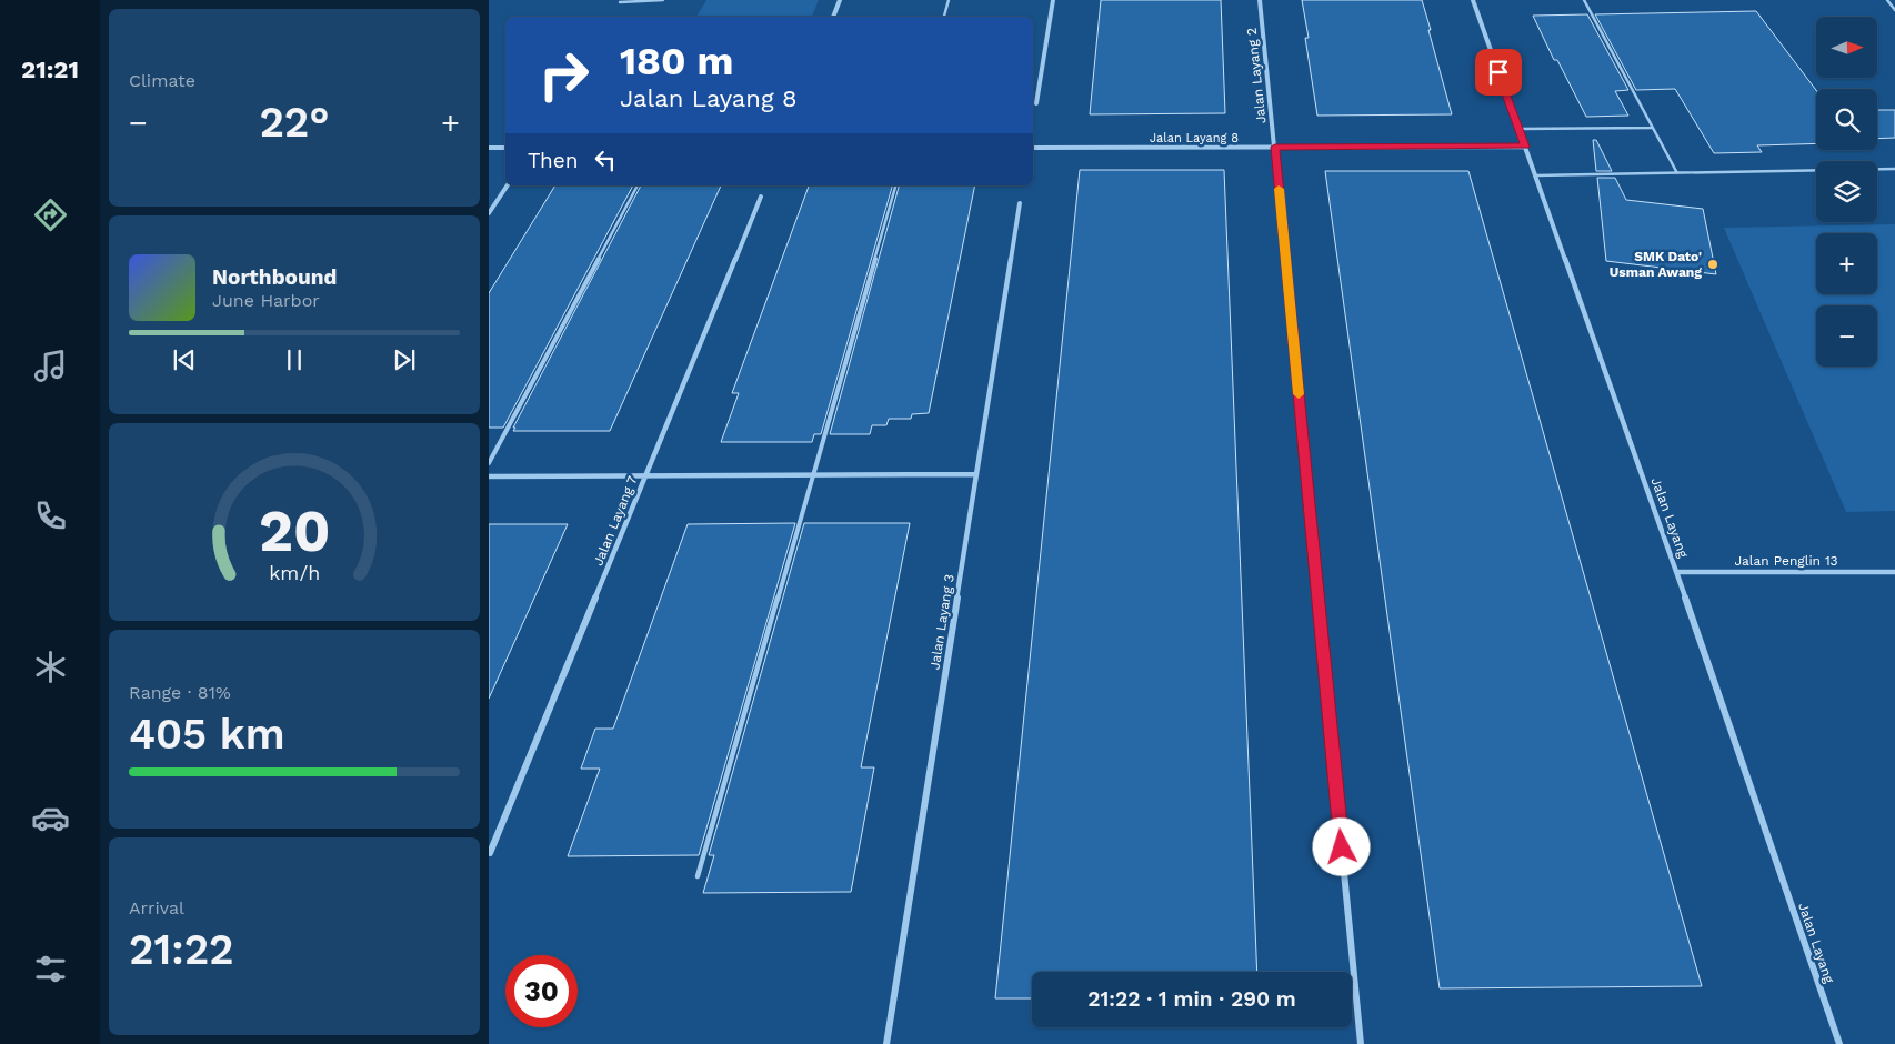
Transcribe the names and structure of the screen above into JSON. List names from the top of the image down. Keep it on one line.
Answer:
{"streets":{"street":["Jalan Layang 2","Jalan Layang 8","Jalan Layang","Jalan Layang 7","Jalan Penglin 13","Jalan Layang 3"]},"crossings":[["Jalan Layang 2","Jalan Layang 8"],["Jalan Layang 8","Jalan Layang"],["Jalan Layang","Jalan Penglin 13"]],"places":["SMK Dato' Usman Awang"],"north":"right","page":{"tabs":"21:21","tile":["Climate",["Range · 81%","405 km"],["Arrival","21:22"]],"map_buttons":["+","−"],"turn":["180 m","Jalan Layang 8"],"heat":["−","22°","+"],"then":"Then","song":["Northbound","June Harbor"],"limit":"30","trip":"21:22 · 1 min · 290 m","gauge":["20","km/h"]}}
